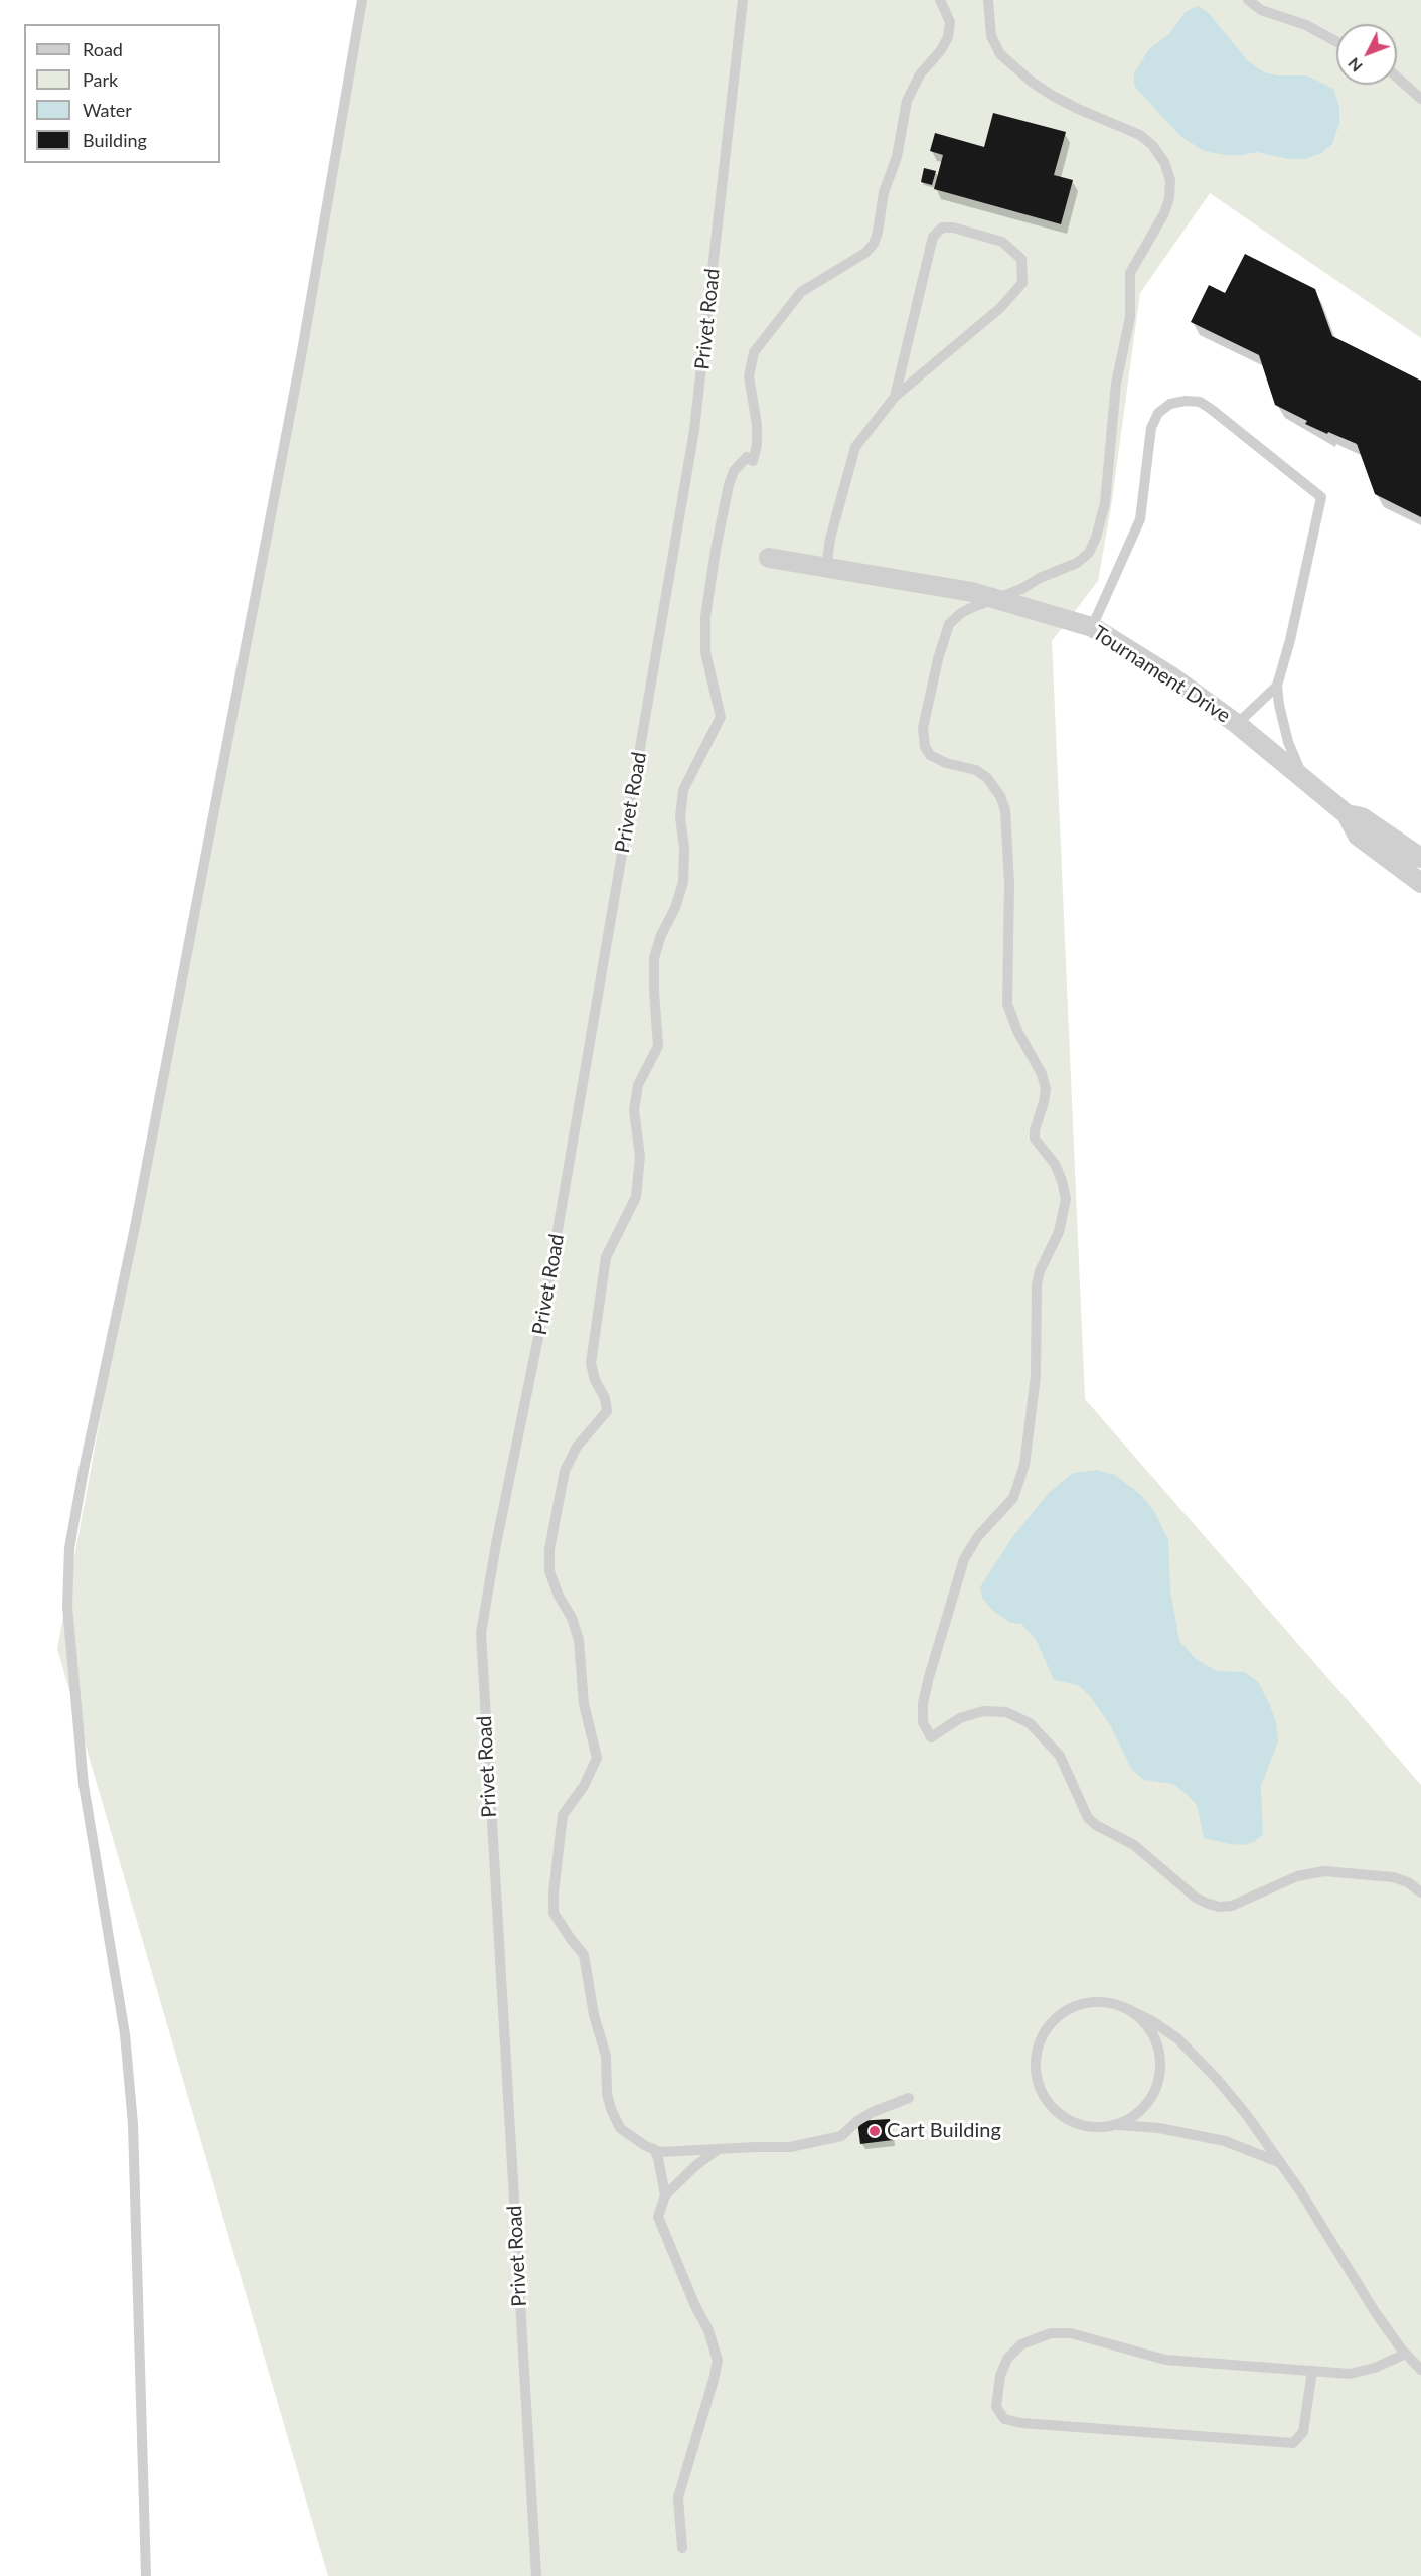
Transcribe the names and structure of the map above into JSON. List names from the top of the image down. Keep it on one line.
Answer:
{"streets":{"street":["Tournament Drive"],"lane":["Privet Road"]},"places":["Cart Building"],"legend":["Road","Park","Water","Building"],"north":"bottom left"}
